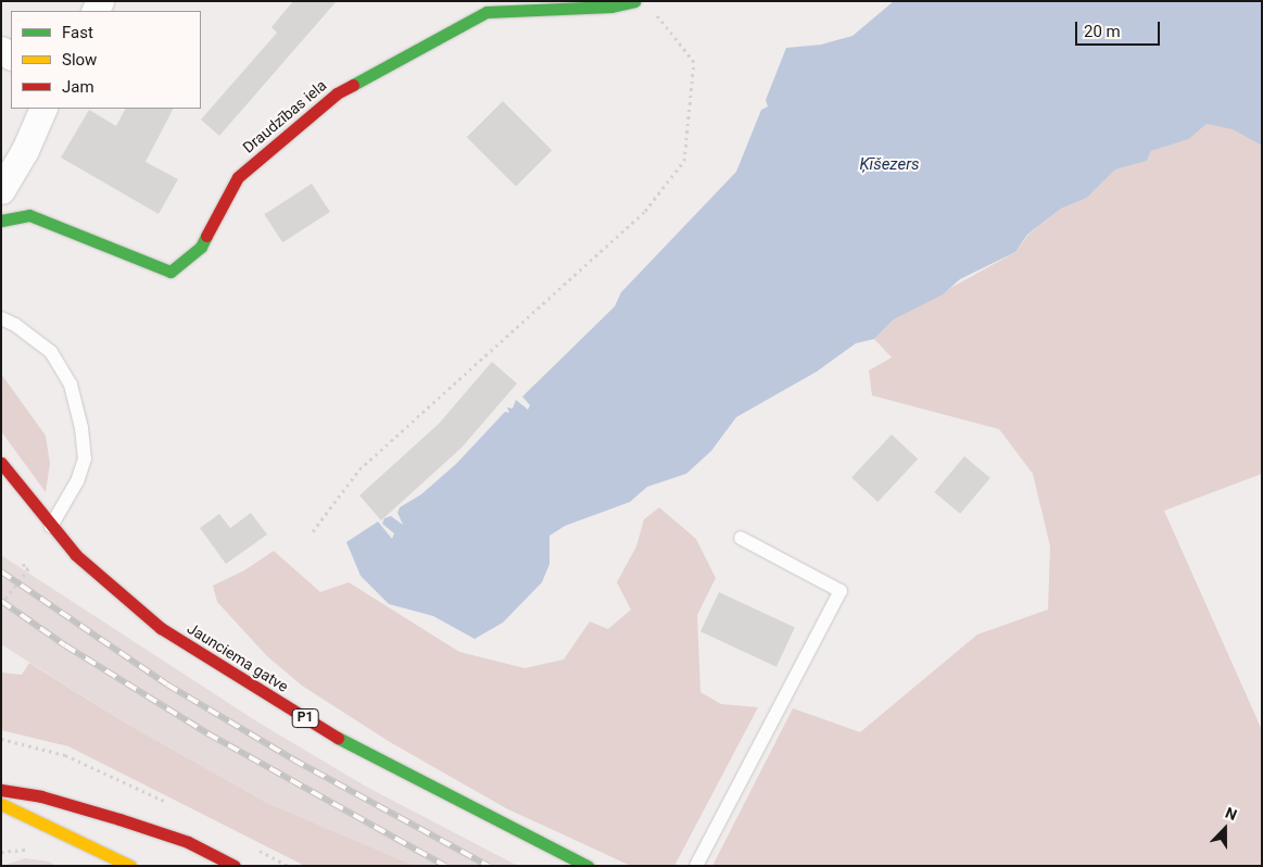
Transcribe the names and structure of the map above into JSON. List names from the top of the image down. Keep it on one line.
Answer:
{"streets":{"main road":["Draudzības iela","Jaunciema gatve","P1"]},"water":["Ķīšezers"],"legend":["Fast","Slow","Jam"],"scale_bar":"20 m","north":"top"}
